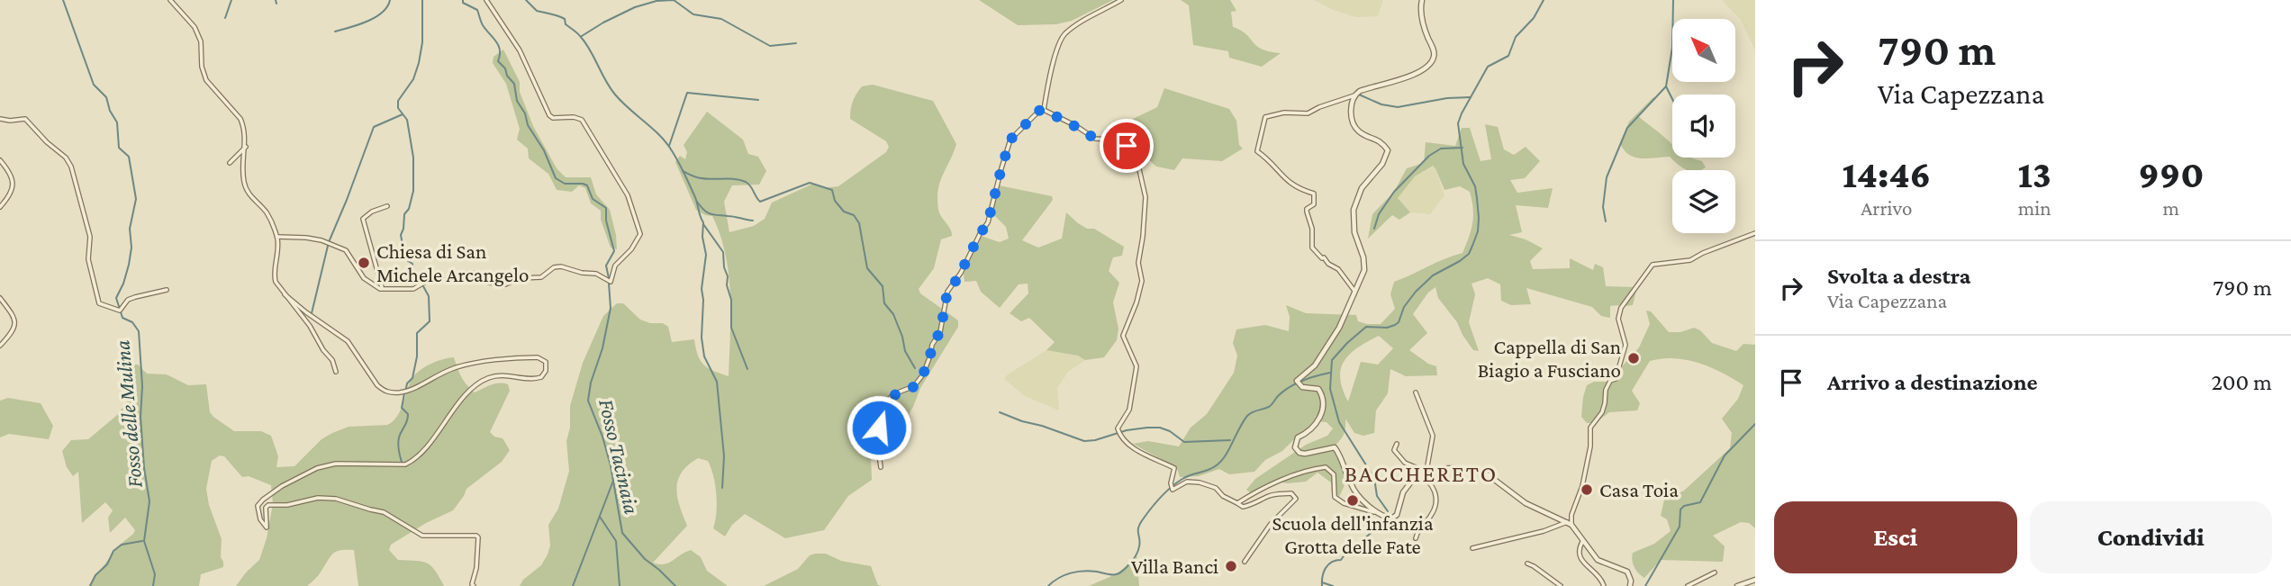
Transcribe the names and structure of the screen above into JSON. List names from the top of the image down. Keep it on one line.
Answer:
{"districts":["BACCHERETO"],"water":["Fosso delle Mulina","Fosso Tacinaia"],"places":["Chiesa di San Michele Arcangelo","Cappella di San Biagio a Fusciano","Casa Toia","Scuola dell'infanzia Grotta delle Fate","Villa Banci"],"north":"top left","page":{"turn":["790 m","Via Capezzana"],"eta":["14:46","Arrivo","13","min","990","m"],"list":[{"name":"Svolta a destra","note":"Via Capezzana","value":"790 m"},{"name":"Arrivo a destinazione","value":"200 m"}],"buttons":["Esci","Condividi"]}}
